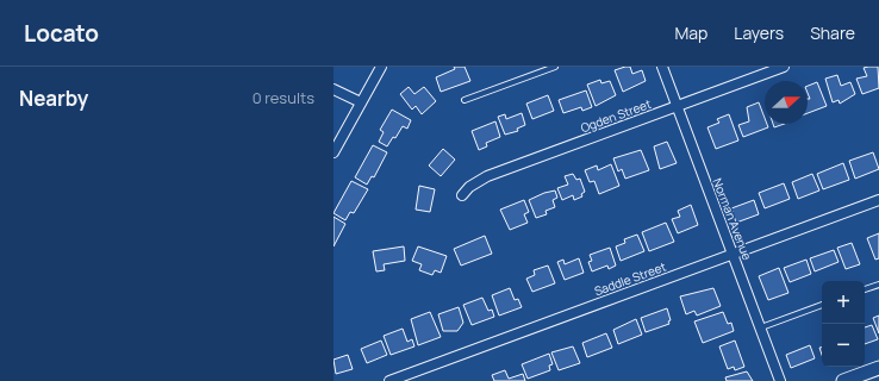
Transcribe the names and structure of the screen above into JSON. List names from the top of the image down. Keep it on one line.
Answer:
{"streets":{"street":["Ogden Street","Norman Avenue","Saddle Street"]},"crossings":[["Ogden Street","Norman Avenue"],["Norman Avenue","Saddle Street"]],"north":"right","page":{"header":"Locato","nav":["Map","Layers","Share"],"heading":["Nearby","0 results"],"map_buttons":["+","−"]}}
